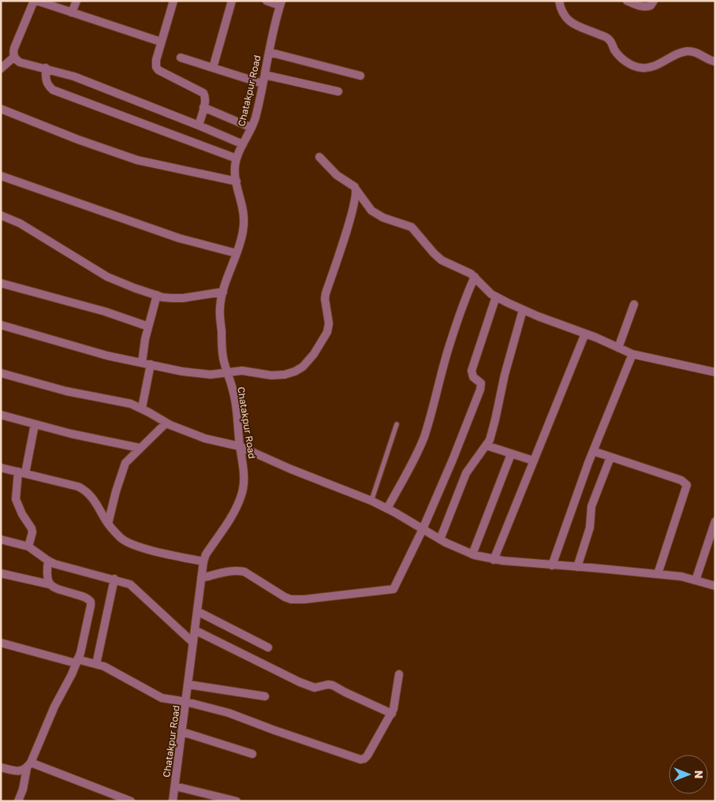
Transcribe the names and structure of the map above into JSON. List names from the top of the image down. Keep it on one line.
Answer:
{"streets":{"street":["Chatakpur Road"]},"north":"right"}
